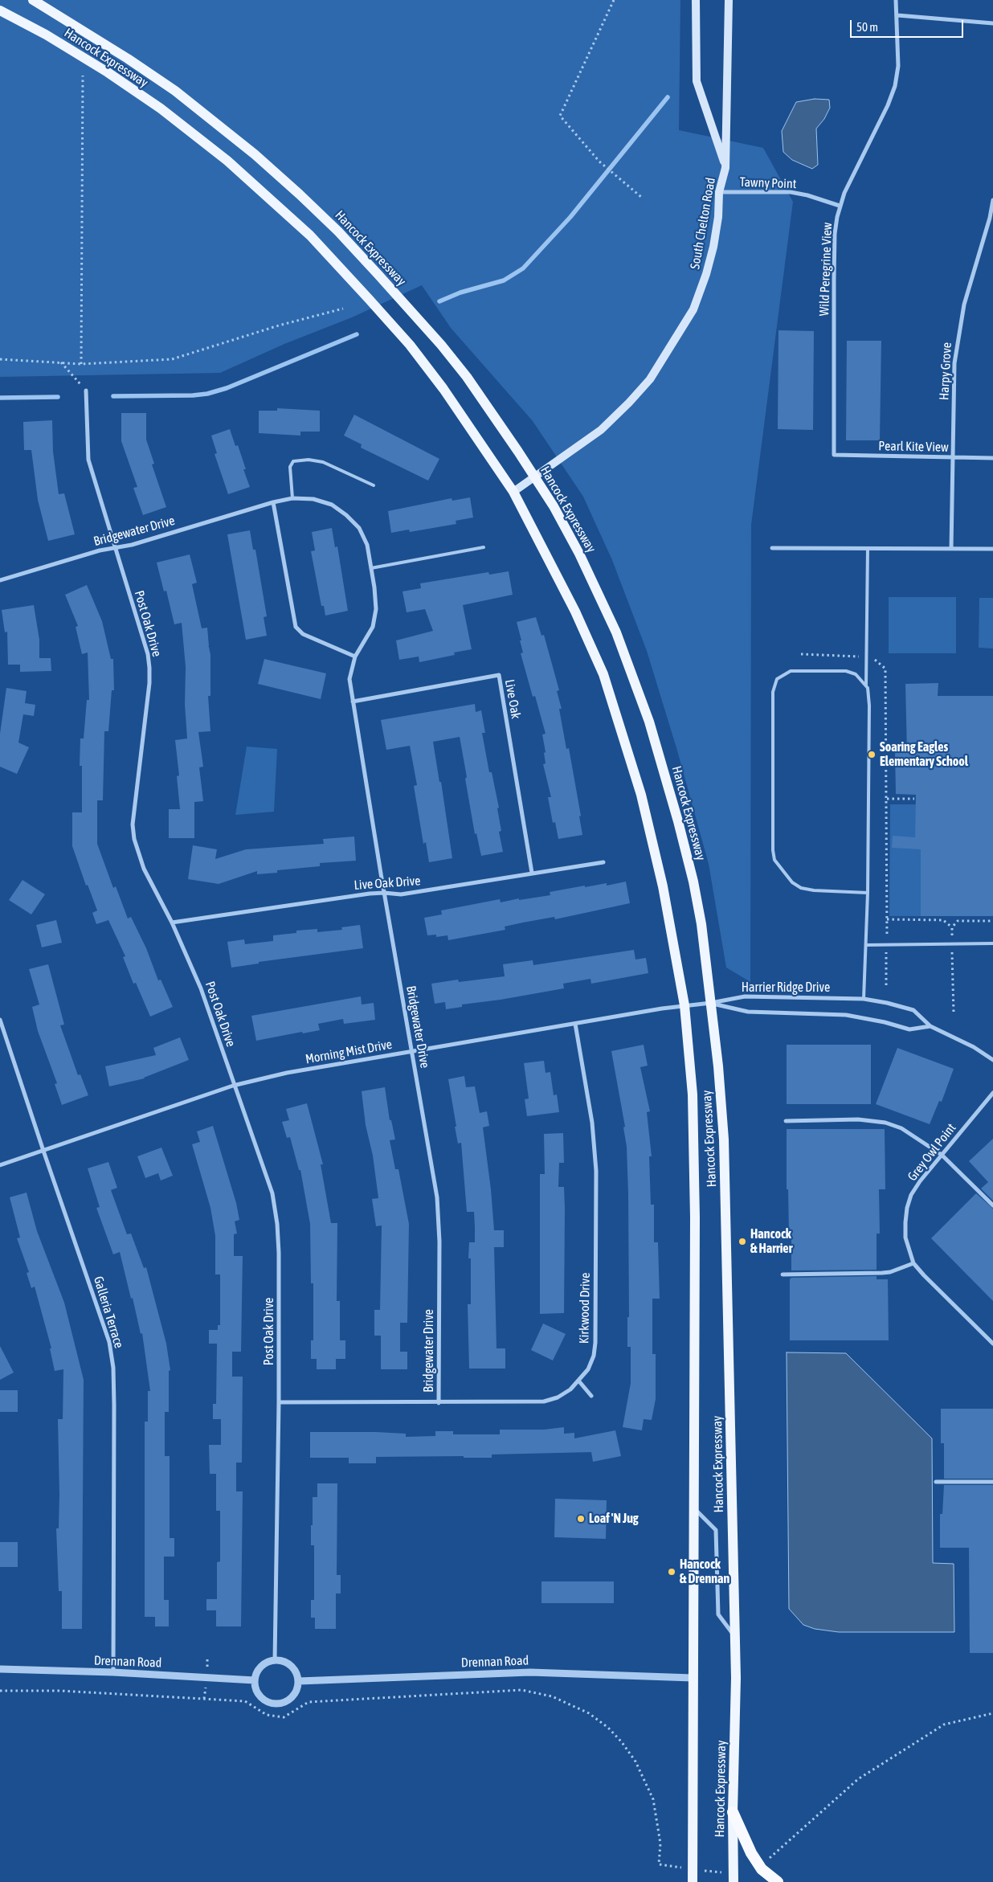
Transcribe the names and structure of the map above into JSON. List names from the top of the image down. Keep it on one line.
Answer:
{"streets":{"main road":["Hancock Expressway","South Chelton Road"],"street":["Tawny Point","Wild Peregrine View","Harpy Grove","Pearl Kite View","Bridgewater Drive","Post Oak Drive","Live Oak","Live Oak Drive","Harrier Ridge Drive","Morning Mist Drive","Grey Owl Point","Kirkwood Drive","Galleria Terrace","Drennan Road"]},"crossings":[["Hancock Expressway","South Chelton Road"],["Hancock Expressway","Harrier Ridge Drive"],["Hancock Expressway","Morning Mist Drive"],["Hancock Expressway","Drennan Road"],["Tawny Point","South Chelton Road"],["Tawny Point","Wild Peregrine View"],["Wild Peregrine View","Pearl Kite View"],["Harpy Grove","Pearl Kite View"],["Bridgewater Drive","Post Oak Drive"],["Bridgewater Drive","Live Oak"],["Bridgewater Drive","Live Oak Drive"],["Bridgewater Drive","Morning Mist Drive"],["Bridgewater Drive","Kirkwood Drive"],["Post Oak Drive","Live Oak Drive"],["Post Oak Drive","Morning Mist Drive"],["Post Oak Drive","Kirkwood Drive"],["Post Oak Drive","Drennan Road"],["Live Oak","Live Oak Drive"],["Harrier Ridge Drive","Morning Mist Drive"],["Morning Mist Drive","Kirkwood Drive"],["Morning Mist Drive","Galleria Terrace"],["Galleria Terrace","Drennan Road"]],"places":["Soaring Eagles Elementary School","Hancock & Harrier","Loaf 'N Jug","Hancock & Drennan"],"scale_bar":"50 m"}
